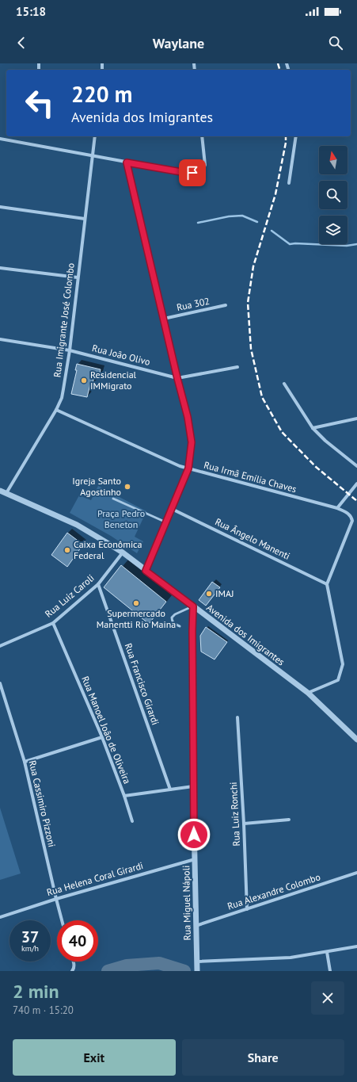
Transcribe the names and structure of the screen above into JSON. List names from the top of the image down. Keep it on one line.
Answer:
{"streets":{"street":["Rua 302","Rua Imigrante José Colombo","Rua João Olivo","Rua Irmã Emília Chaves","Rua Ângelo Manenti","Rua Luiz Caroli","Avenida dos Imigrantes","Rua Francisco Girardi","Rua Manoel João de Oliveira","Rua Cassimiro Pizzoni","Rua Luiz Ronchi","Rua Helena Coral Girardi","Rua Alexandre Colombo","Rua Miguel Nápoli"]},"crossings":[["Rua Imigrante José Colombo","Rua João Olivo"],["Rua Imigrante José Colombo","Rua Irmã Emília Chaves"],["Rua Imigrante José Colombo","Avenida dos Imigrantes"],["Rua Irmã Emília Chaves","Rua Ângelo Manenti"],["Rua Luiz Caroli","Avenida dos Imigrantes"],["Rua Luiz Caroli","Rua Francisco Girardi"],["Rua Luiz Caroli","Rua Manoel João de Oliveira"],["Avenida dos Imigrantes","Rua Miguel Nápoli"],["Rua Francisco Girardi","Rua Manoel João de Oliveira"],["Rua Manoel João de Oliveira","Rua Miguel Nápoli"],["Rua Cassimiro Pizzoni","Rua Helena Coral Girardi"],["Rua Luiz Ronchi","Rua Alexandre Colombo"],["Rua Helena Coral Girardi","Rua Miguel Nápoli"],["Rua Alexandre Colombo","Rua Miguel Nápoli"]],"parks":["Praça Pedro Beneton"],"places":["Residencial IMMigrato","Igreja Santo Agostinho","Caixa Econômica Federal","IMAJ","Supermercado Manentti Rio Maina"],"north":"top","page":{"status":"15:18","header":"Waylane","turn":["220 m","Avenida dos Imigrantes"],"speed":"37 km/h","limit":"40","heading":["2 min","740 m · 15:20"],"buttons":["Exit","Share"]}}
